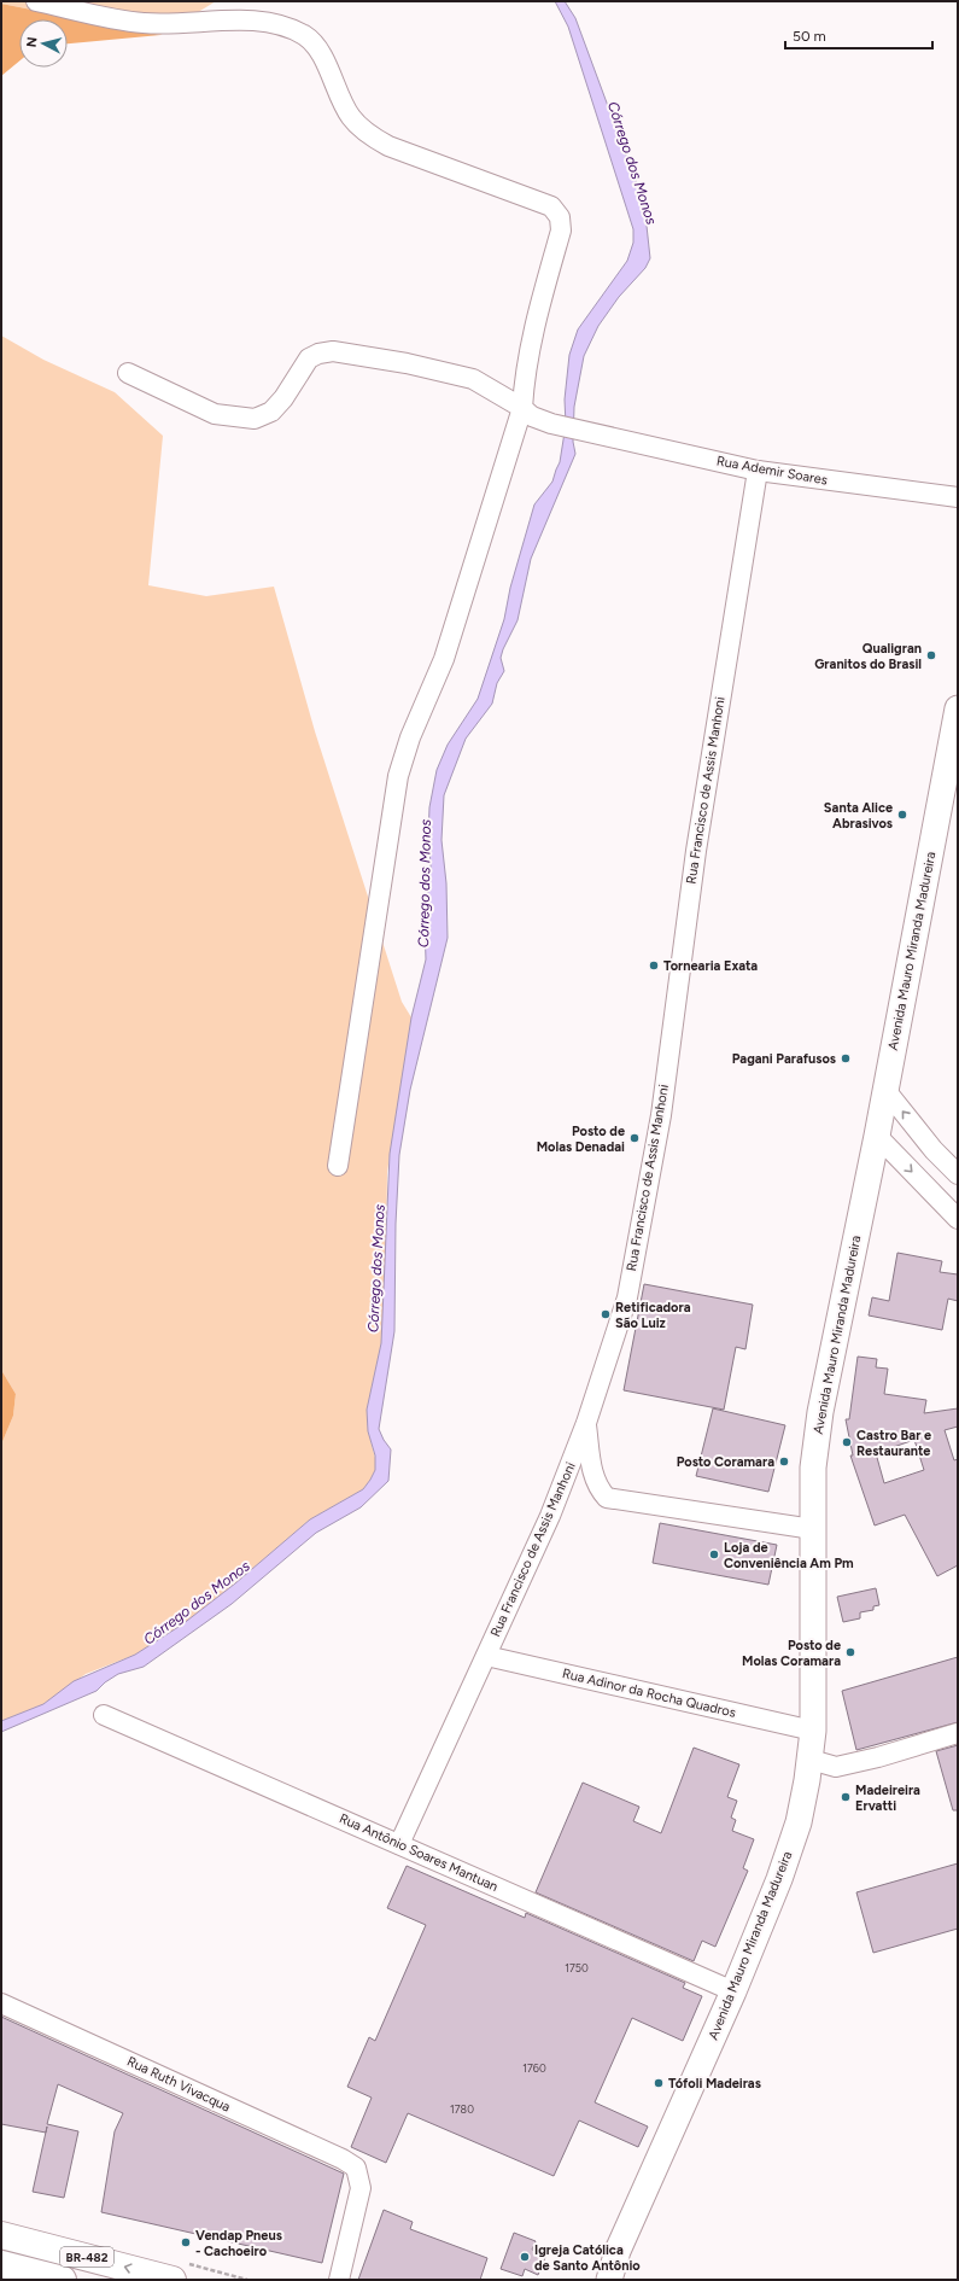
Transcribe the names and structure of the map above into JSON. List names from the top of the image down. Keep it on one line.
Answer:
{"streets":{"highway":["BR-482"],"main road":["Avenida Mauro Miranda Madureira"],"street":["Rua Ademir Soares","Rua Francisco de Assis Manhoni","Rua Adinor da Rocha Quadros","Rua Antônio Soares Mantuan","Rua Ruth Vivacqua"]},"crossings":[["Rua Ademir Soares","Rua Francisco de Assis Manhoni"],["Rua Francisco de Assis Manhoni","Rua Adinor da Rocha Quadros"],["Rua Francisco de Assis Manhoni","Rua Antônio Soares Mantuan"],["Avenida Mauro Miranda Madureira","Rua Adinor da Rocha Quadros"],["Avenida Mauro Miranda Madureira","Rua Antônio Soares Mantuan"]],"water":["Córrego dos Monos"],"places":["Qualigran Granitos do Brasil","Santa Alice Abrasivos","Tornearia Exata","Pagani Parafusos","Posto de Molas Denadai","Retificadora São Luiz","Castro Bar e Restaurante","Posto Coramara","Loja de Conveniência Am Pm","Posto de Molas Coramara","Madeireira Ervatti","Tófoli Madeiras","Vendap Pneus - Cachoeiro","Igreja Católica de Santo Antônio"],"house_numbers":["1750","1760","1780"],"scale_bar":"50 m","north":"left"}
